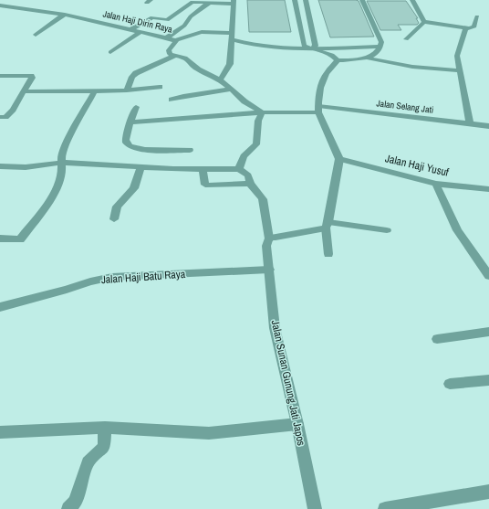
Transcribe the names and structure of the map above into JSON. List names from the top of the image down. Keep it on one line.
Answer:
{"streets":{"street":["Jalan Haji Dirin Raya","Jalan Selang Jati","Jalan Haji Yusuf","Jalan Haji Batu Raya","Jalan Sunan Gunung Jati Japos"]},"crossings":[["Jalan Haji Batu Raya","Jalan Sunan Gunung Jati Japos"]]}
